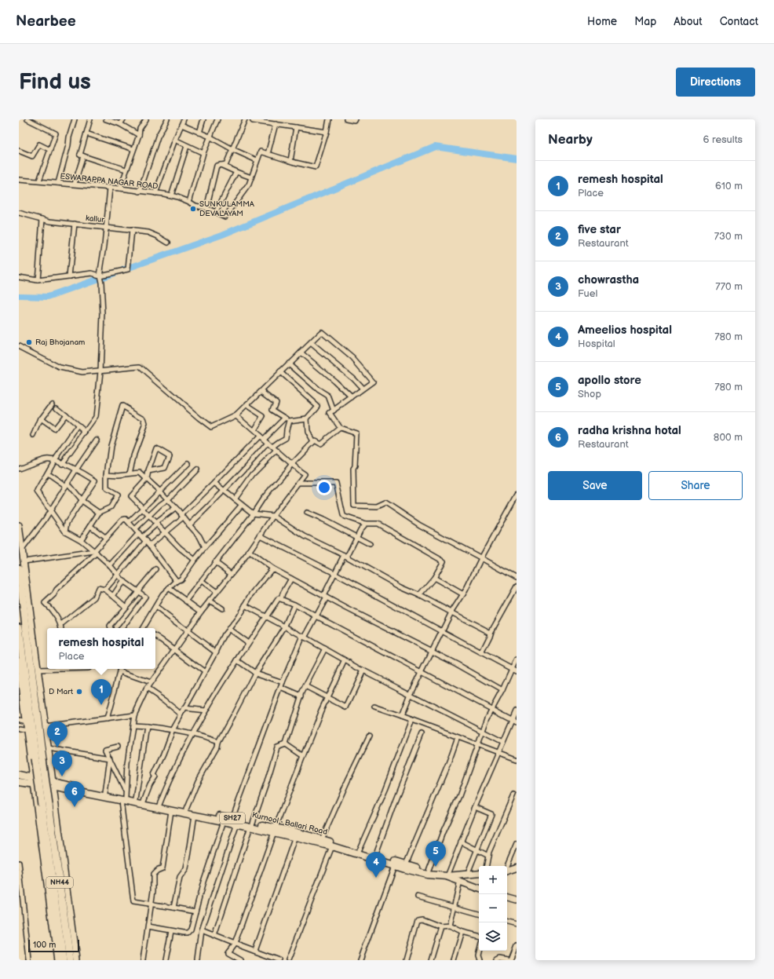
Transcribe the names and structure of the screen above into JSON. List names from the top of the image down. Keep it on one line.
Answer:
{"streets":{"highway":["NH44"],"main road":["SH27","Kurnool - Ballari Road"],"street":["ESWARAPPA NAGAR ROAD","kallur"]},"crossings":[["SH27","Kurnool - Ballari Road"]],"places":["SUNKULAMMA DEVALAYAM","Raj Bhojanam","D Mart"],"scale_bar":"100 m","page":{"header":"Nearbee","nav":["Home","Map","About","Contact"],"buttons":["Directions",["Save","Share"]],"title":"Find us","heading":["Nearby","6 results"],"list":[{"mark":"1","name":"remesh hospital","note":"Place","value":"610 m"},{"mark":"2","name":"five star","note":"Restaurant","value":"730 m"},{"mark":"3","name":"chowrastha","note":"Fuel","value":"770 m"},{"mark":"4","name":"Ameelios hospital","note":"Hospital","value":"780 m"},{"mark":"5","name":"apollo store","note":"Shop","value":"780 m"},{"mark":"6","name":"radha krishna hotal","note":"Restaurant","value":"800 m"}],"popup":["remesh hospital","Place"],"pins":["1","2","3","6","5","4"],"map_buttons":["+","−"],"scale":"100 m"}}
